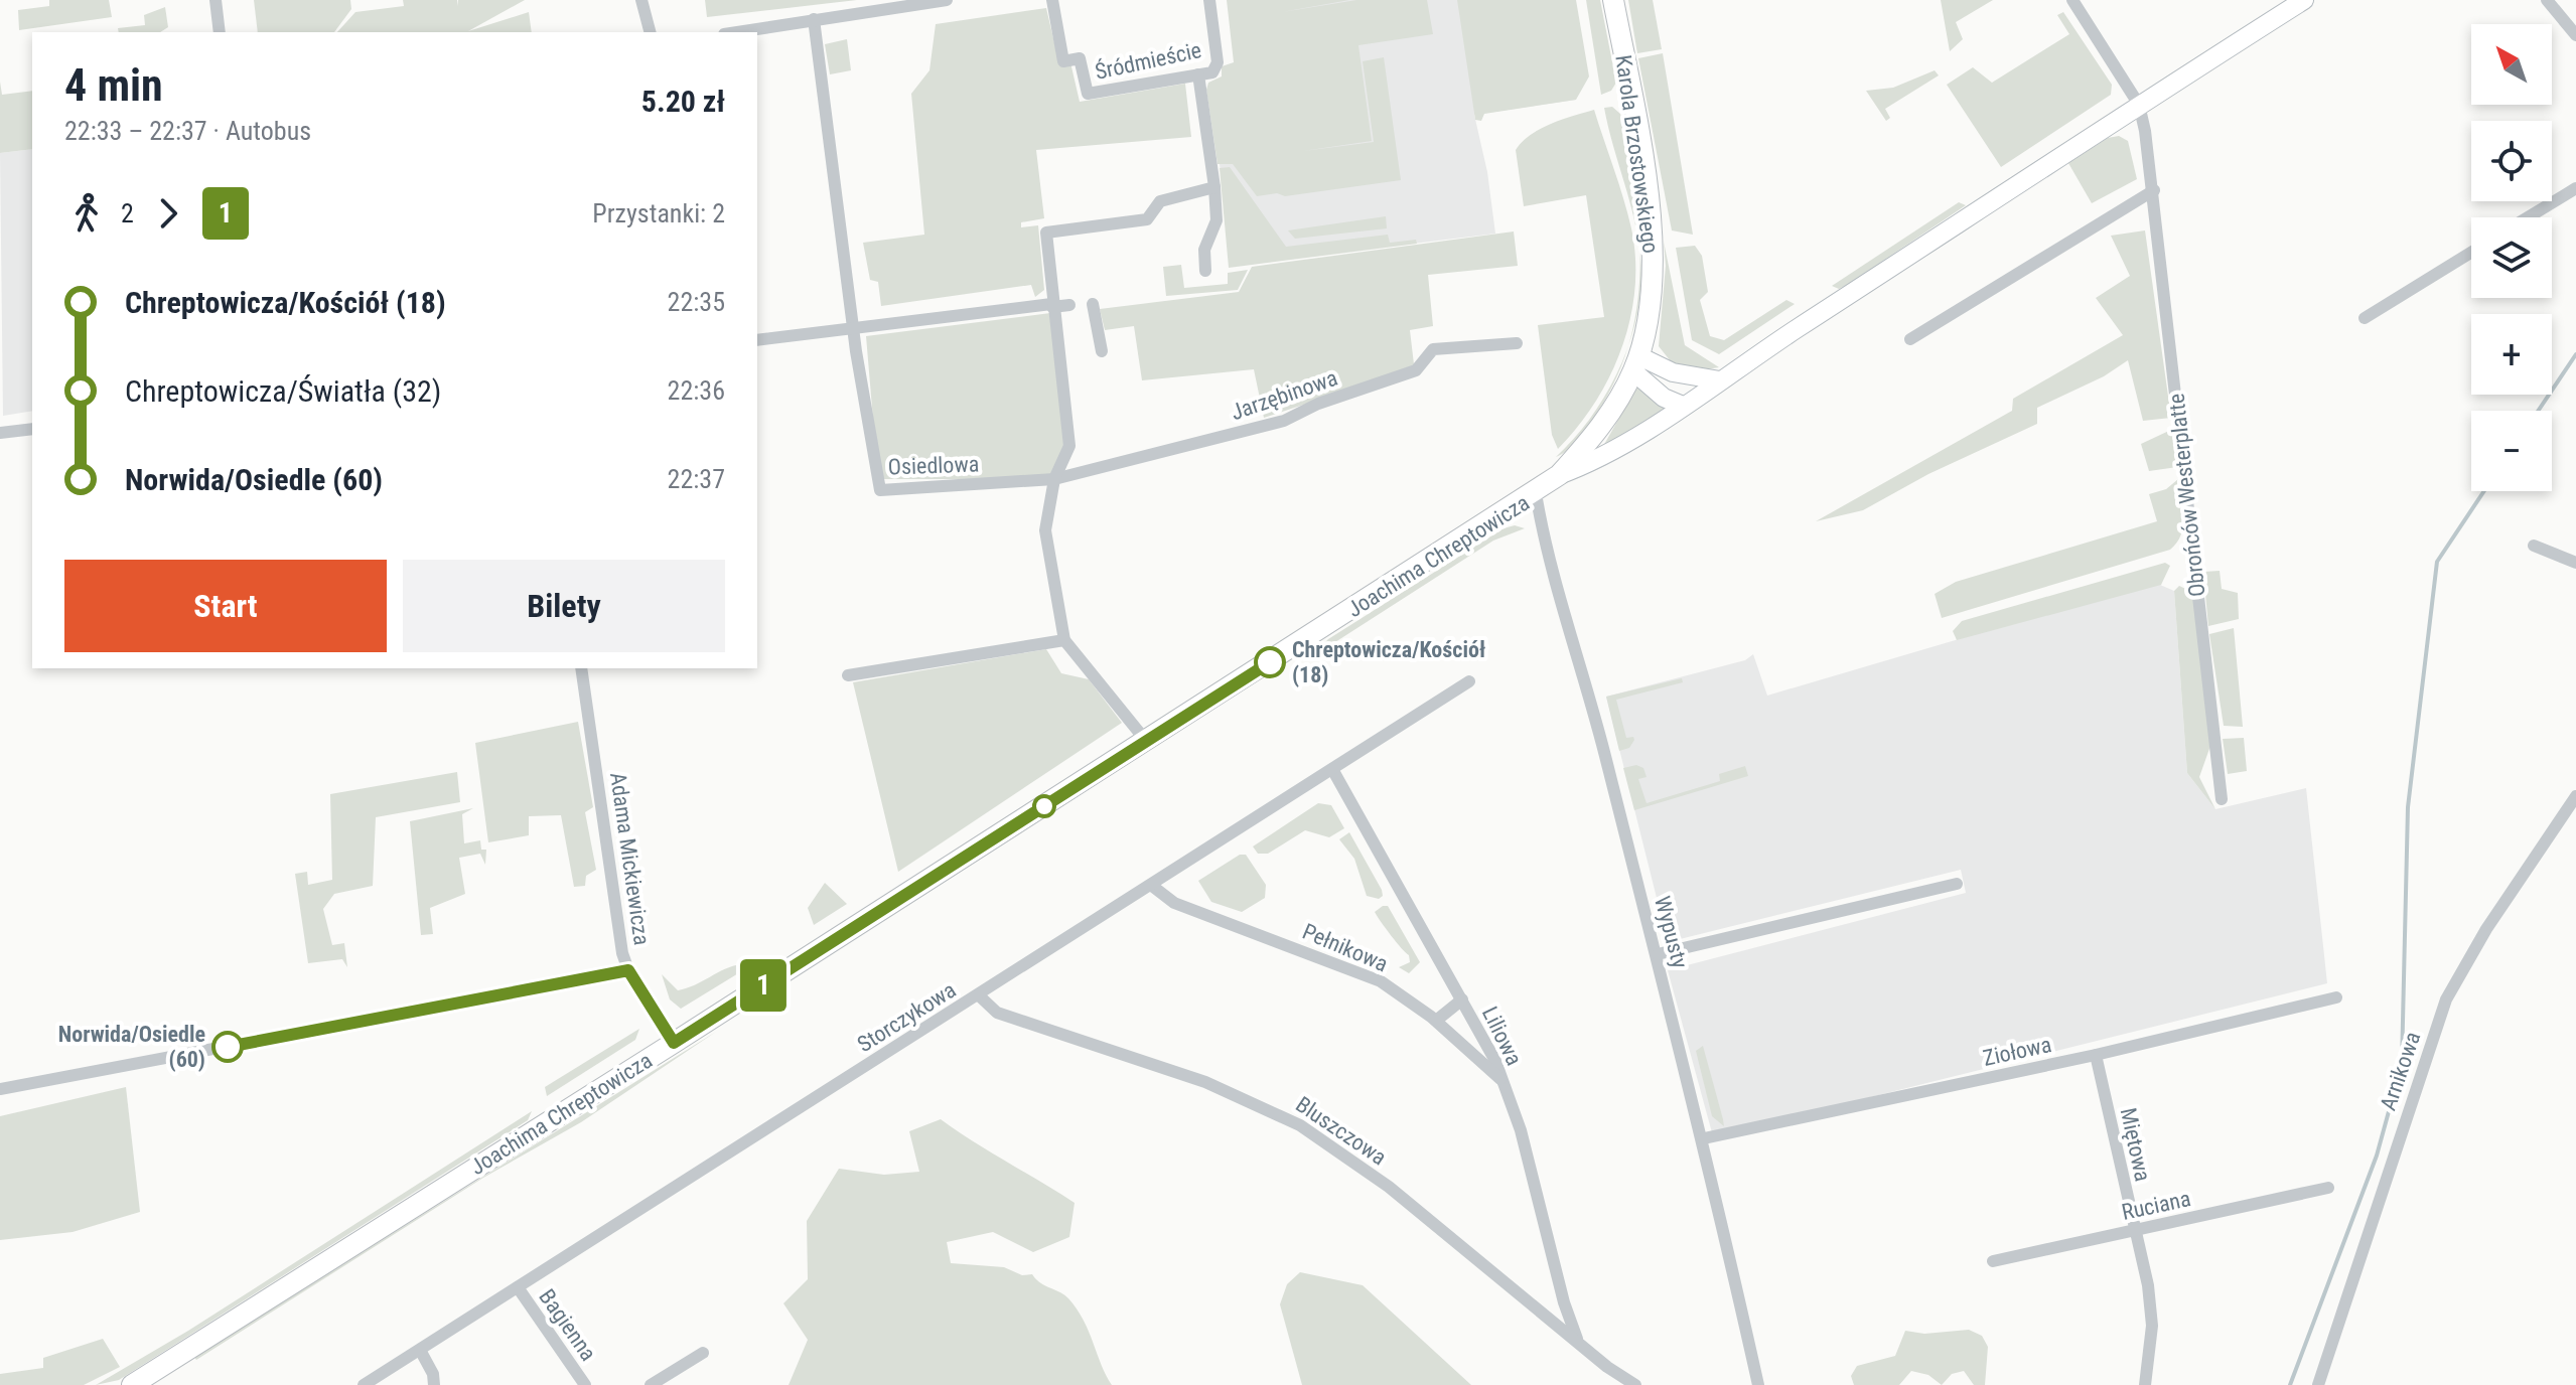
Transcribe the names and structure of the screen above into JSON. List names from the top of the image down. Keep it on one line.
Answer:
{"streets":{"main road":["Karola Brzostowskiego","Joachima Chreptowicza"],"street":["Śródmieście","Jarzębinowa","Osiedlowa","Obrońców Westerplatte","Adama Mickiewicza","Wypusty","Pełnikowa","Storczykowa","Liliowa","Ziołowa","Arnikowa","Bluszczowa","Miętowa","Ruciana","Bagienna"]},"crossings":[["Karola Brzostowskiego","Joachima Chreptowicza"],["Jarzębinowa","Osiedlowa"],["Joachima Chreptowicza","Adama Mickiewicza"],["Joachima Chreptowicza","Wypusty"],["Wypusty","Ziołowa"],["Pełnikowa","Storczykowa"],["Pełnikowa","Liliowa"],["Storczykowa","Liliowa"],["Storczykowa","Bluszczowa"],["Storczykowa","Bagienna"],["Liliowa","Bluszczowa"],["Ziołowa","Miętowa"],["Miętowa","Ruciana"]],"places":["Chreptowicza/Kościół (18)","Norwida/Osiedle (60)"],"lines":["bus line 1"],"north":"top left","page":{"on_map":"1","map_buttons":["+","−"],"heading":["4 min","22:33 – 22:37 · Autobus","5.20 zł"],"legs":["2","1","Przystanki: 2"],"list":[{"name":"Chreptowicza/Kościół (18)","value":"22:35"},{"name":"Chreptowicza/Światła (32)","value":"22:36"},{"name":"Norwida/Osiedle (60)","value":"22:37"}],"buttons":["Start","Bilety"]}}
